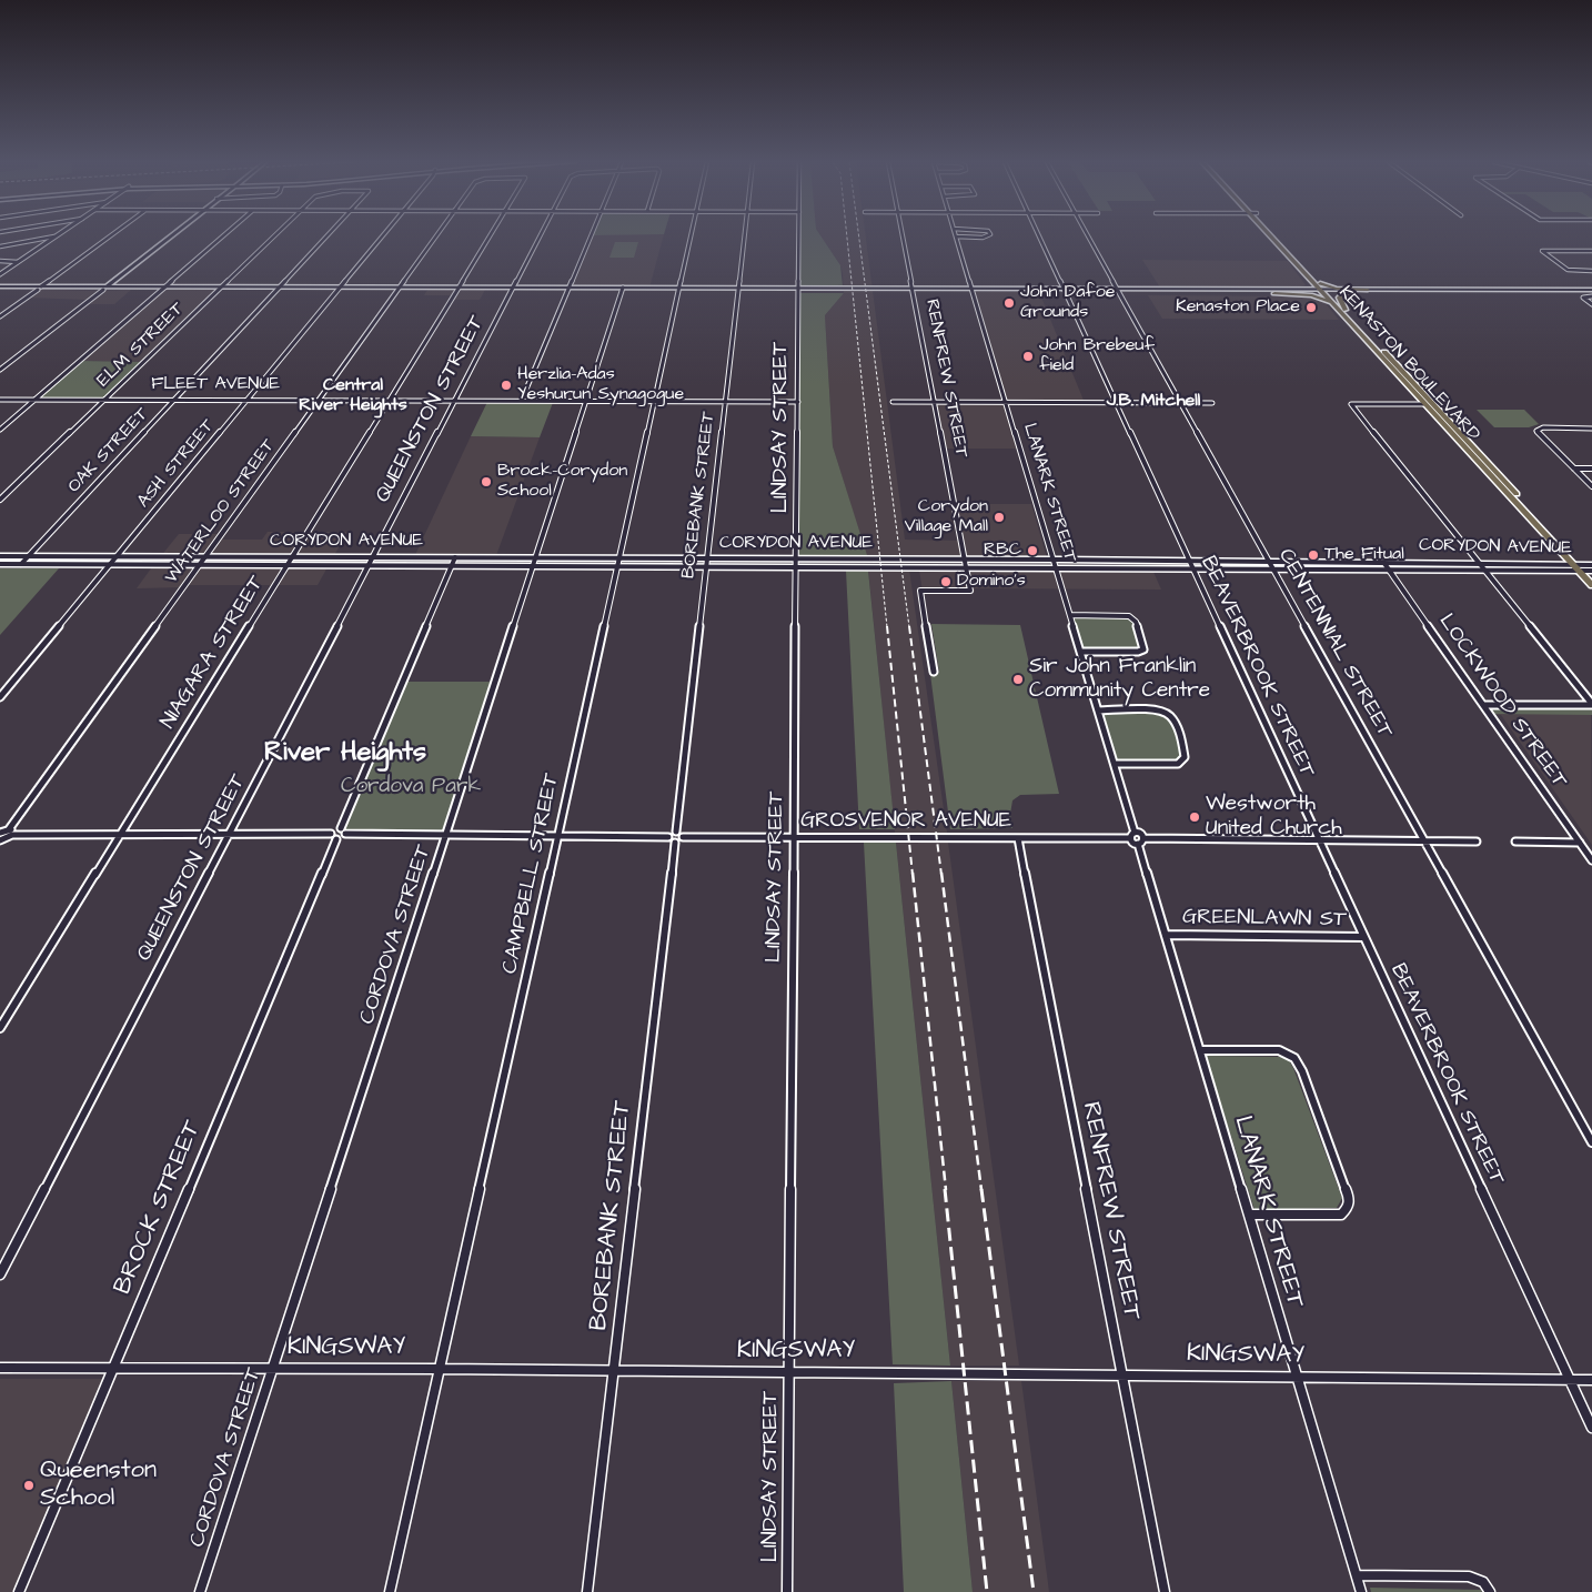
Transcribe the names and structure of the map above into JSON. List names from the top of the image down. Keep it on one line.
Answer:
{"streets":{"main road":["KENASTON BOULEVARD","CORYDON AVENUE"],"street":["ELM STREET","RENFREW STREET","FLEET AVENUE","QUEENSTON STREET","LINDSAY STREET","OAK STREET","ASH STREET","LANARK STREET","BOREBANK STREET","WATERLOO STREET","CENTENNIAL STREET","NIAGARA STREET","BEAVERBROOK STREET","LOCKWOOD STREET","GROSVENOR AVENUE","CAMPBELL STREET","GREENLAWN ST","CORDOVA STREET","BROCK STREET","KINGSWAY"]},"crossings":[["ELM STREET","FLEET AVENUE"],["KENASTON BOULEVARD","CORYDON AVENUE"],["RENFREW STREET","CORYDON AVENUE"],["RENFREW STREET","GROSVENOR AVENUE"],["RENFREW STREET","KINGSWAY"],["FLEET AVENUE","QUEENSTON STREET"],["FLEET AVENUE","LINDSAY STREET"],["FLEET AVENUE","OAK STREET"],["FLEET AVENUE","ASH STREET"],["FLEET AVENUE","BOREBANK STREET"],["FLEET AVENUE","WATERLOO STREET"],["FLEET AVENUE","NIAGARA STREET"],["FLEET AVENUE","CAMPBELL STREET"],["FLEET AVENUE","CORDOVA STREET"],["QUEENSTON STREET","CORYDON AVENUE"],["LINDSAY STREET","CORYDON AVENUE"],["LINDSAY STREET","GROSVENOR AVENUE"],["LINDSAY STREET","KINGSWAY"],["OAK STREET","CORYDON AVENUE"],["ASH STREET","CORYDON AVENUE"],["LANARK STREET","CORYDON AVENUE"],["LANARK STREET","GREENLAWN ST"],["LANARK STREET","KINGSWAY"],["BOREBANK STREET","CORYDON AVENUE"],["BOREBANK STREET","KINGSWAY"],["WATERLOO STREET","CORYDON AVENUE"],["CORYDON AVENUE","CENTENNIAL STREET"],["CORYDON AVENUE","NIAGARA STREET"],["CORYDON AVENUE","BEAVERBROOK STREET"],["CORYDON AVENUE","LOCKWOOD STREET"],["CORYDON AVENUE","CAMPBELL STREET"],["CORYDON AVENUE","CORDOVA STREET"],["BEAVERBROOK STREET","GREENLAWN ST"],["BEAVERBROOK STREET","KINGSWAY"],["CAMPBELL STREET","KINGSWAY"],["CORDOVA STREET","KINGSWAY"],["BROCK STREET","KINGSWAY"]],"districts":["Central River Heights","J.B. Mitchell","River Heights"],"parks":["Cordova Park"],"places":["John Dafoe Grounds","Kenaston Place","John Brebeuf field","Herzlia-Adas Yeshurun Synagogue","Brock-Corydon School","Corydon Village Mall","RBC","The Fitual","Domino's","Sir John Franklin Community Centre","Westworth United Church","Queenston School"]}
